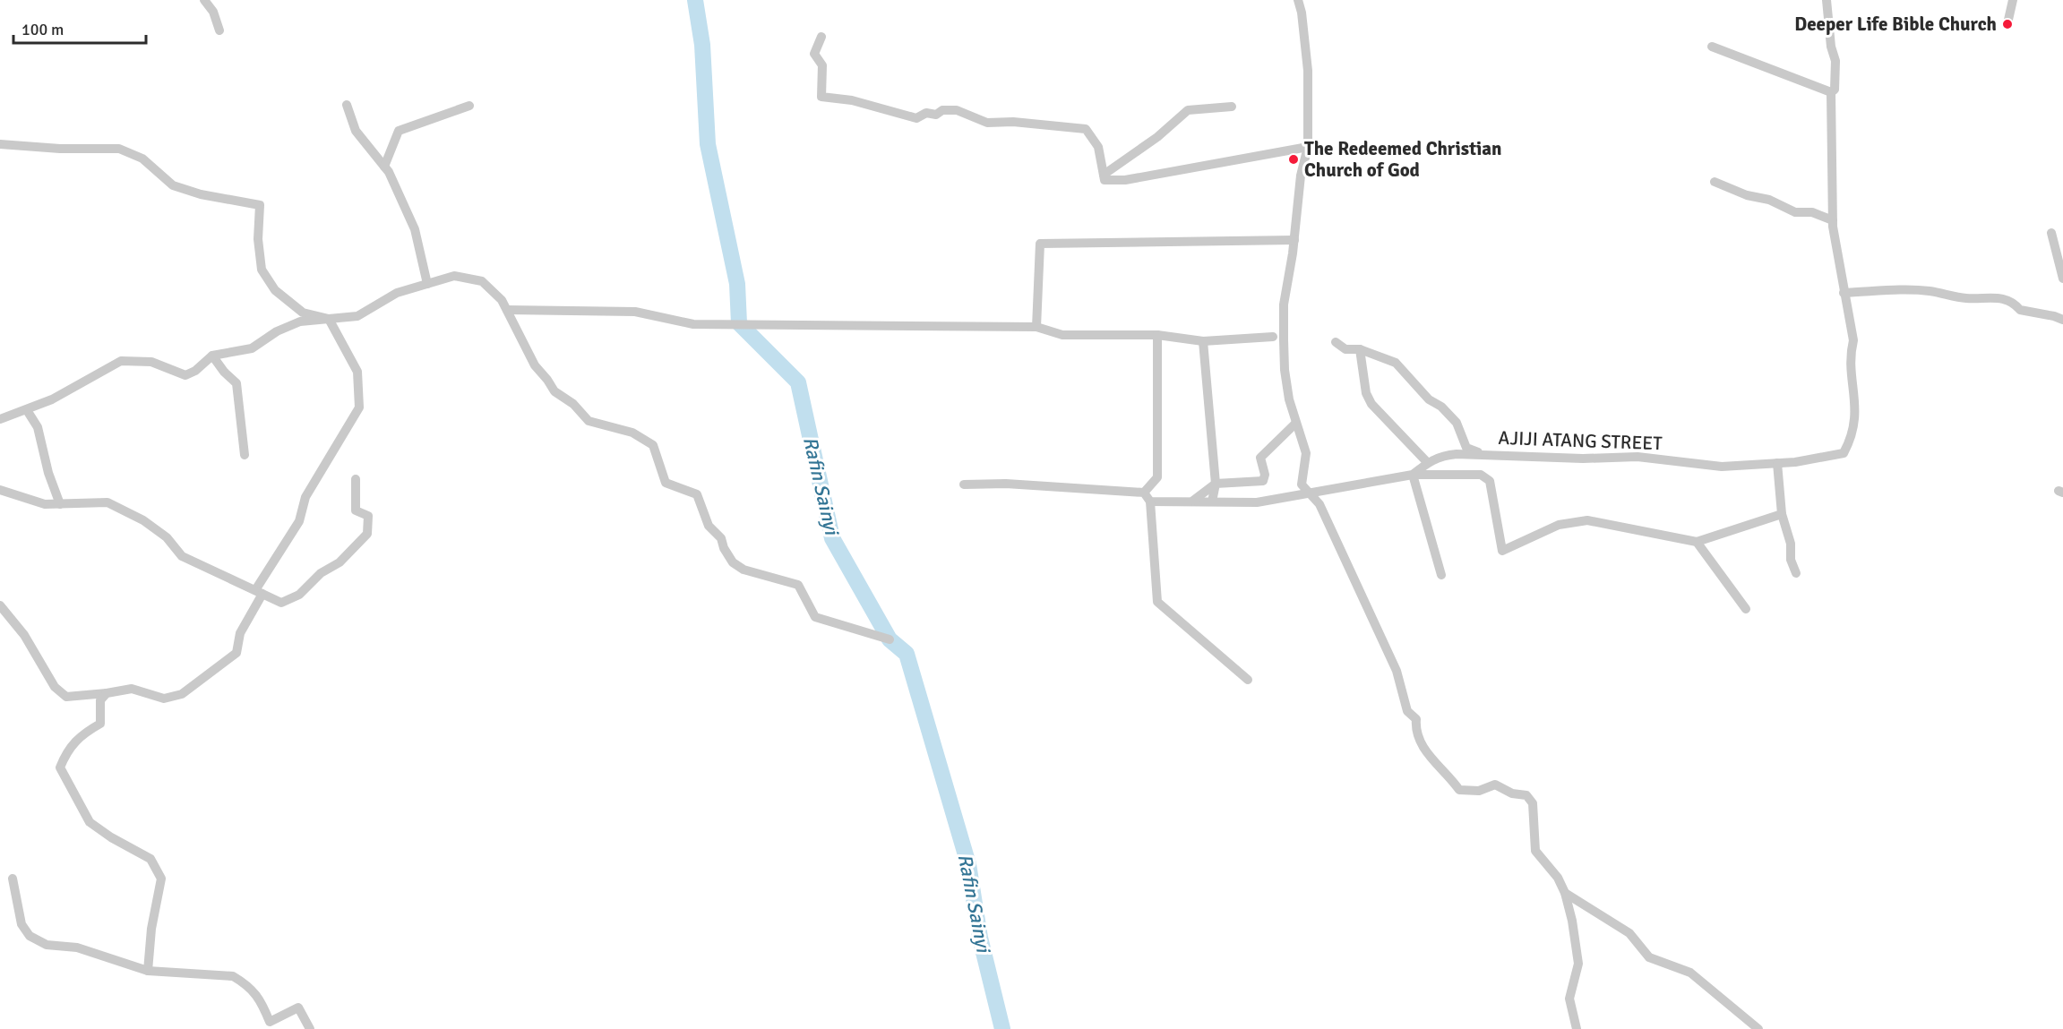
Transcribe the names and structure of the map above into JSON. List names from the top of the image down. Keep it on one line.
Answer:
{"streets":{"street":["AJIJI ATANG STREET"]},"water":["Rafin Sainyi"],"places":["Deeper Life Bible Church","The Redeemed Christian Church of God"],"scale_bar":"100 m"}
